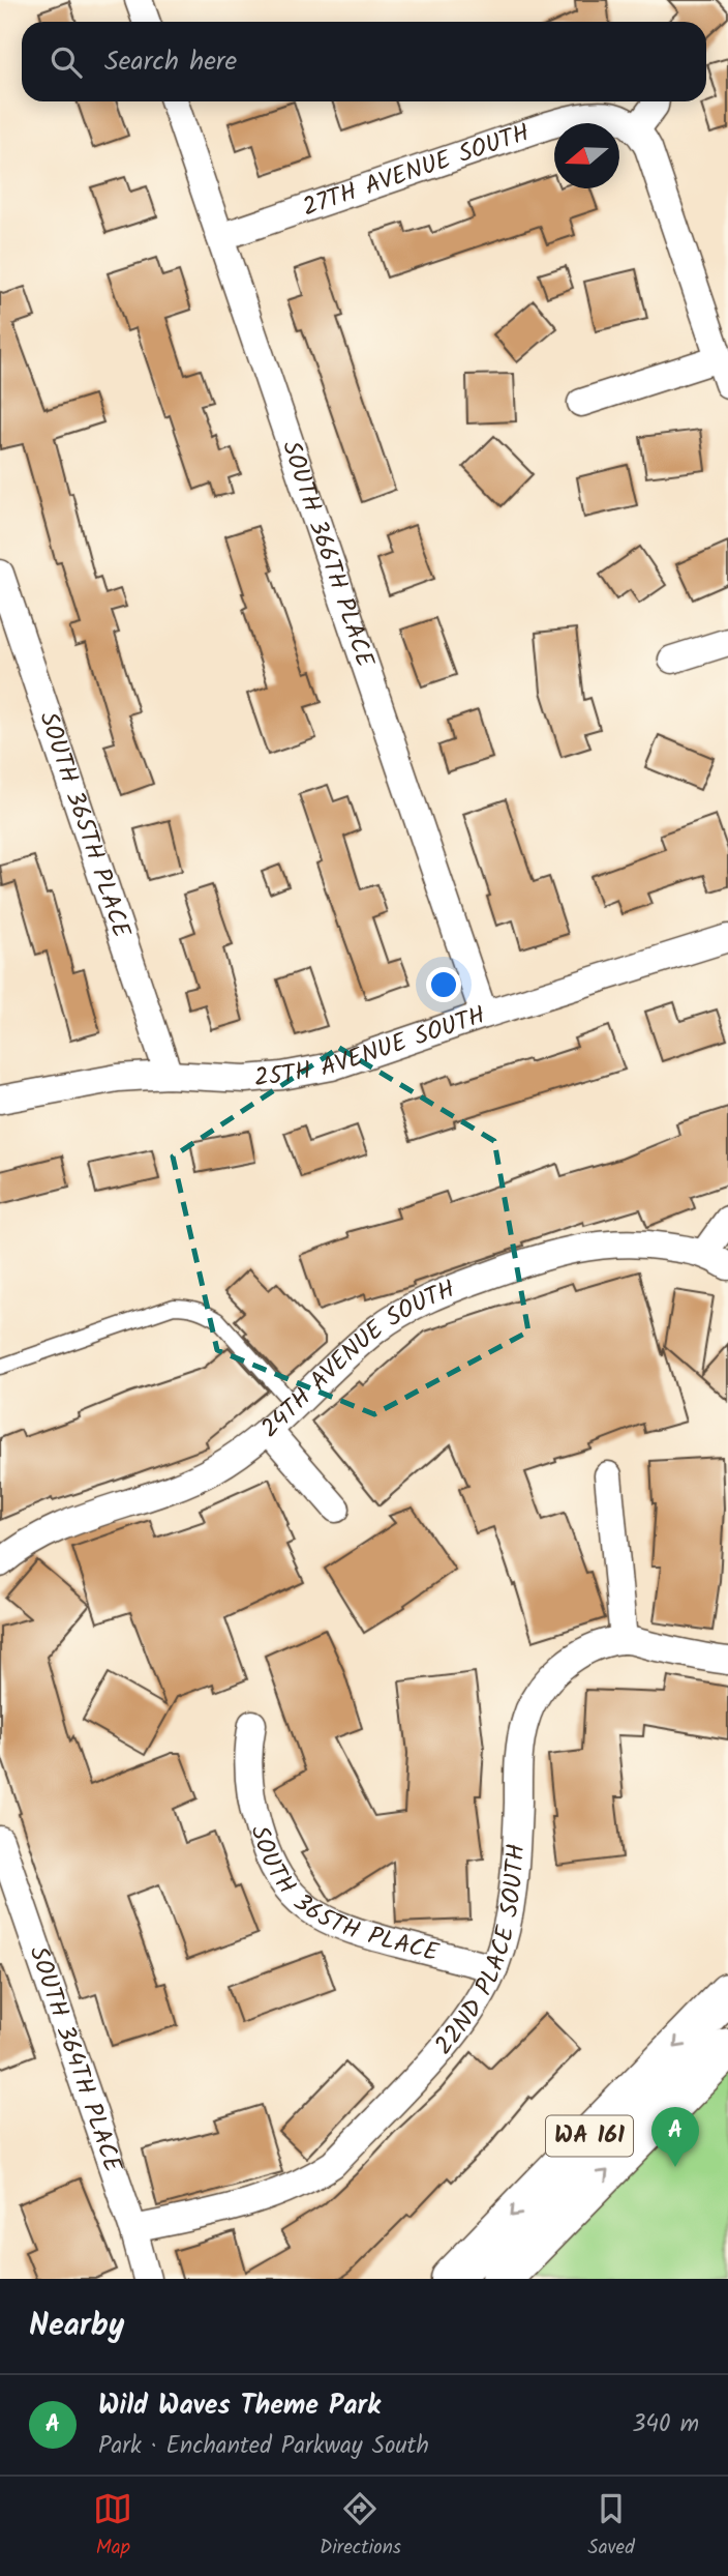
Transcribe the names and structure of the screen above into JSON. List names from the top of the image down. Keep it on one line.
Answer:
{"streets":{"main road":["WA 161"],"street":["27TH AVENUE SOUTH","SOUTH 366TH PLACE","SOUTH 365TH PLACE","25TH AVENUE SOUTH","24TH AVENUE SOUTH","22ND PLACE SOUTH","SOUTH 364TH PLACE"]},"crossings":[["27TH AVENUE SOUTH","SOUTH 366TH PLACE"],["SOUTH 366TH PLACE","25TH AVENUE SOUTH"],["SOUTH 365TH PLACE","25TH AVENUE SOUTH"],["SOUTH 365TH PLACE","22ND PLACE SOUTH"],["22ND PLACE SOUTH","SOUTH 364TH PLACE"]],"north":"left","page":{"search":"Search here","pins":"A","heading":"Nearby","list":[{"mark":"A","name":"Wild Waves Theme Park","note":"Park · Enchanted Parkway South","value":"340 m"}],"nav":["Map","Directions","Saved"]}}
